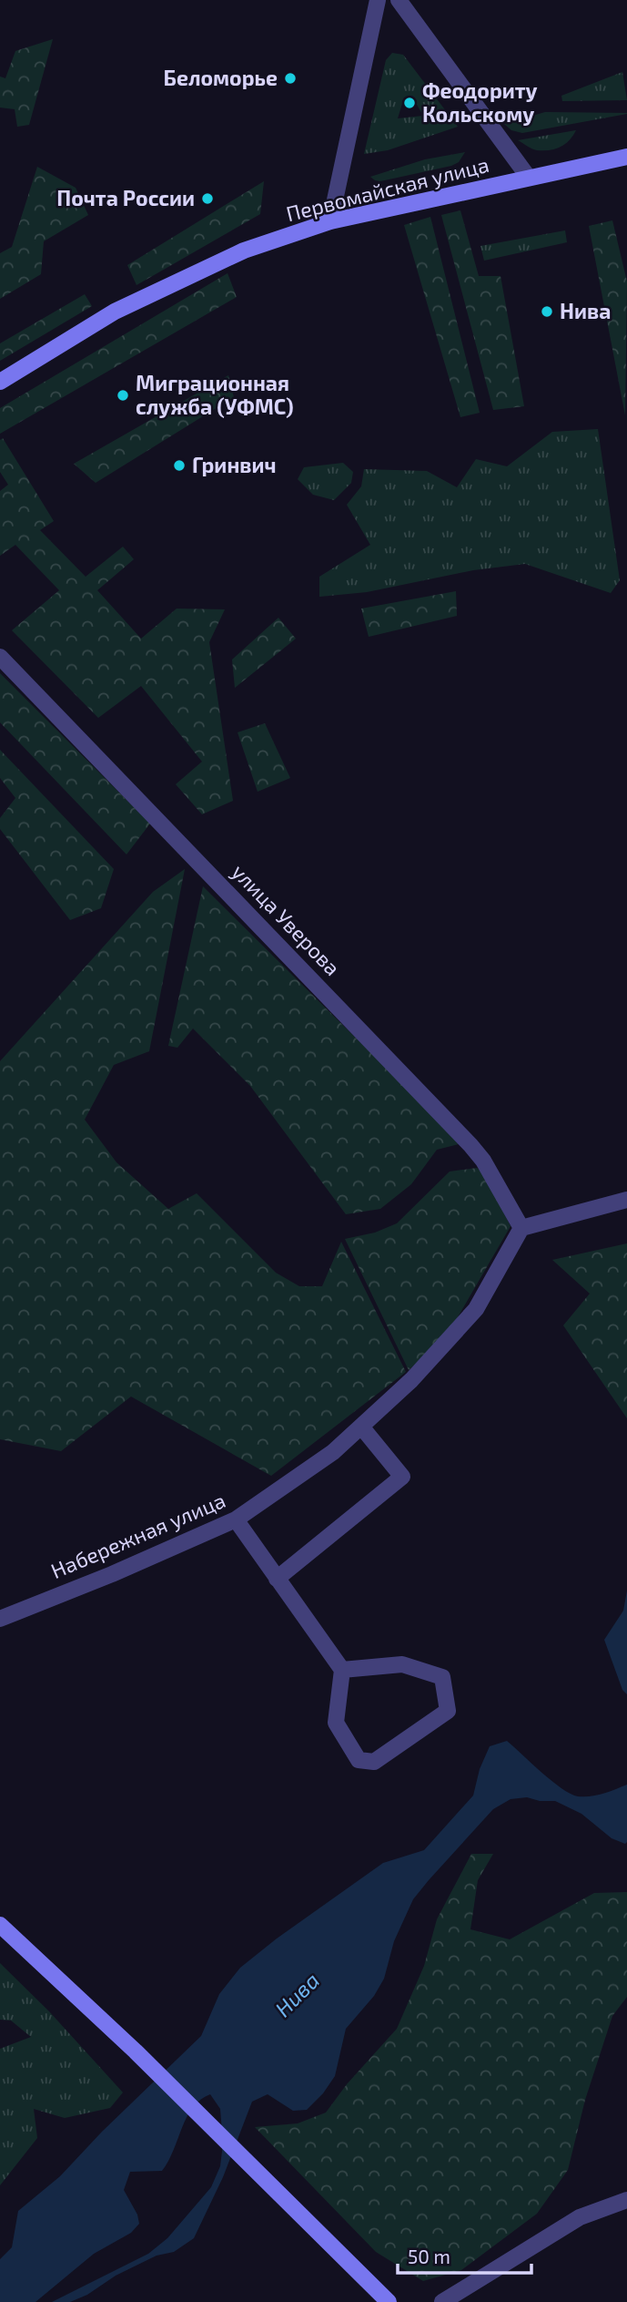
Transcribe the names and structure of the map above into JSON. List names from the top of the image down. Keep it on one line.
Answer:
{"streets":{"main road":["Первомайская улица"],"street":["улица Уверова","Набережная улица"]},"crossings":[["улица Уверова","Набережная улица"]],"water":["Нива"],"places":["Беломорье","Феодориту Кольскому","Почта России","Нива","Миграционная служба (УФМС)","Гринвич"],"scale_bar":"50 m"}
